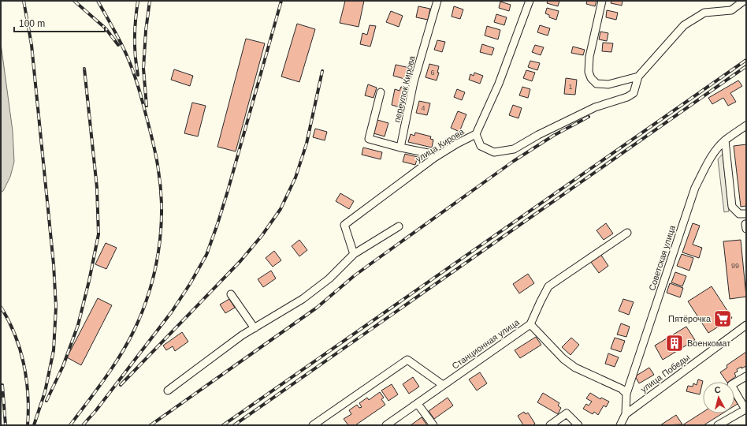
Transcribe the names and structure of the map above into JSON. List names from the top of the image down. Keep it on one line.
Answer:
{"streets":{"street":["переулок Кирова","улица Кирова","Советская улица","Станционная улица","улица Победы"]},"crossings":[["Советская улица","улица Победы"]],"places":{"supermarket":["Пятёрочка"],"building":["Военкомат"]},"house_numbers":["6","1","4","99"],"scale_bar":"100 m","north":"top"}
